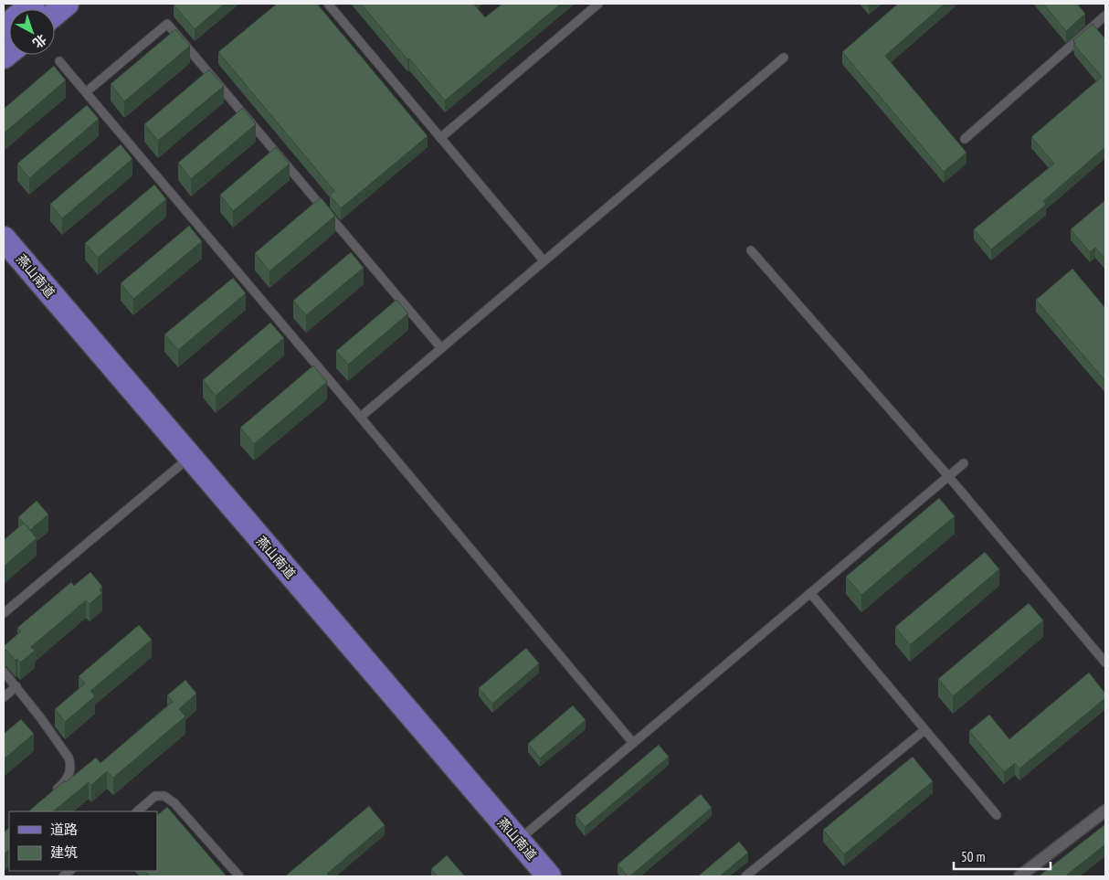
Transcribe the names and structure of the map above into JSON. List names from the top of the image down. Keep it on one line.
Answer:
{"streets":{"main road":["燕山南道"]},"legend":["道路","建筑"],"scale_bar":"50 m","north":"bottom right"}
